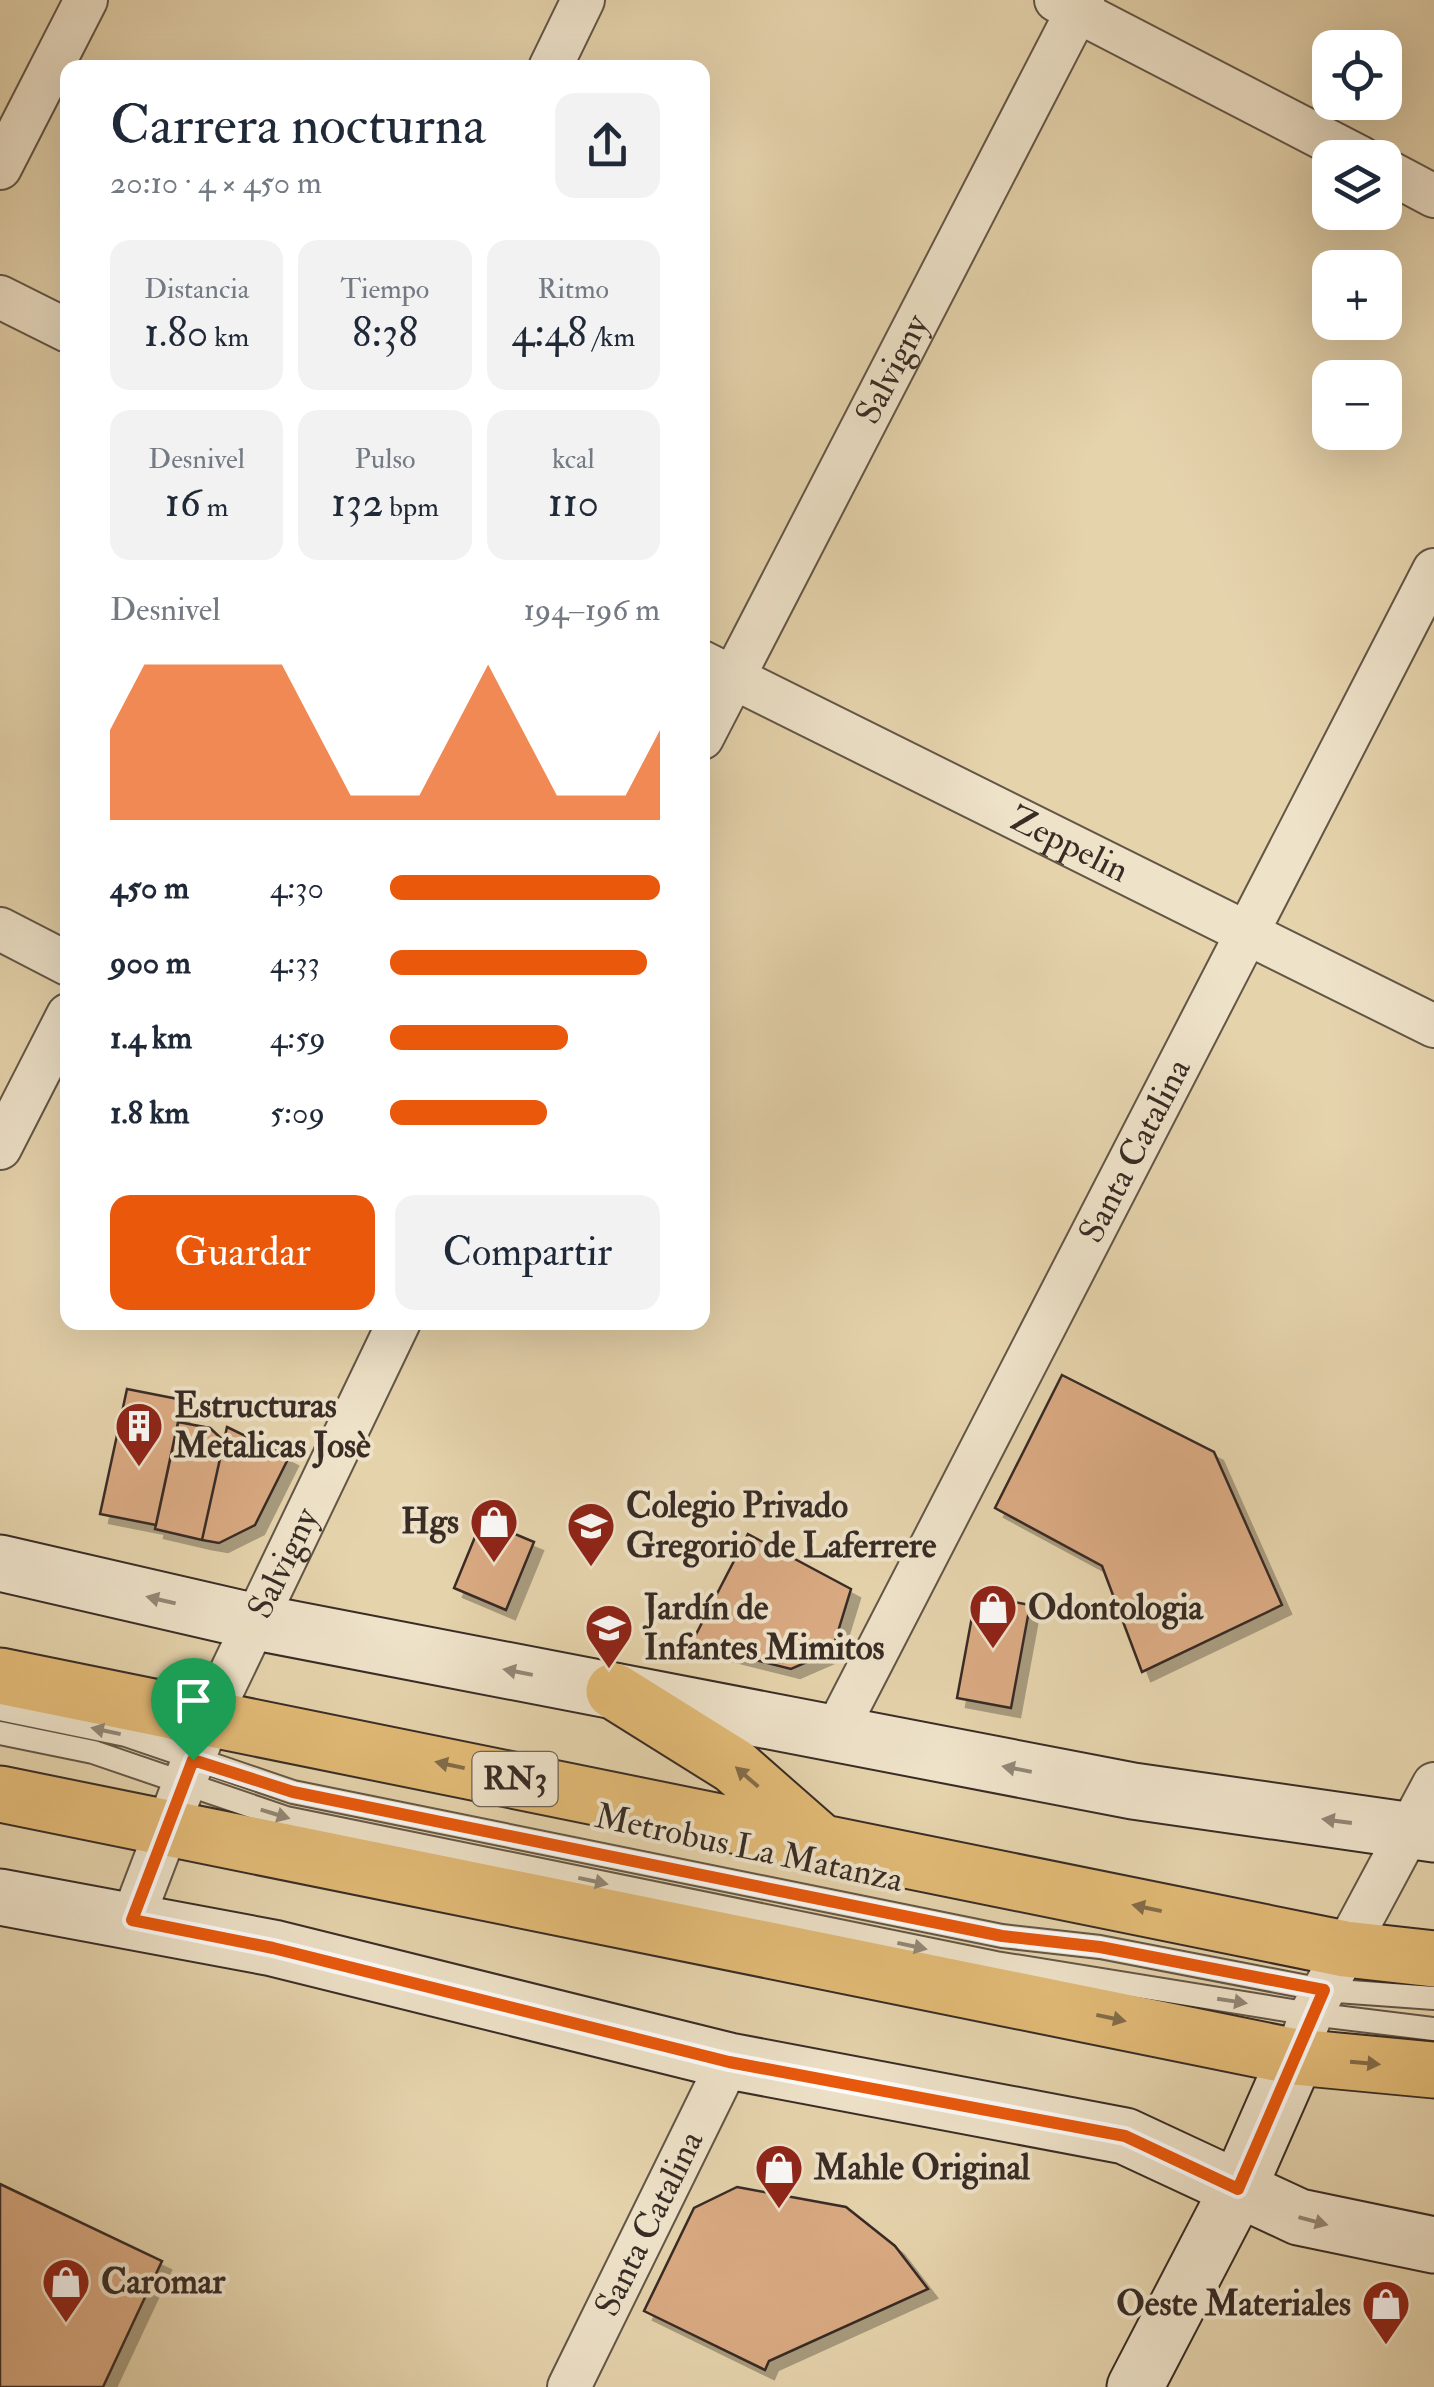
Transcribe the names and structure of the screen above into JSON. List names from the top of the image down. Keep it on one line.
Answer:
{"streets":{"highway":["RN3"],"street":["Salvigny","Zeppelin","Santa Catalina"],"lane":["Metrobus La Matanza"]},"crossings":[["Salvigny","Zeppelin"],["Salvigny","RN3"],["Salvigny","Metrobus La Matanza"],["Zeppelin","Santa Catalina"],["RN3","Metrobus La Matanza"]],"one_way":["Metrobus La Matanza"],"places":{"building":["Estructuras Metalicas Josè"],"shop":["Hgs","Odontologia","Mahle Original","Caromar","Oeste Materiales"],"school or university":["Colegio Privado Gregorio de Laferrere","Jardín de Infantes Mimitos"]},"page":{"map_buttons":["+","−"],"heading":["Carrera nocturna","20:10 · 4 × 450 m"],"stats":[["Distancia","1.80 km"],["Tiempo","8:38"],["Ritmo","4:48 /km"],["Desnivel","16 m"],["Pulso","132 bpm"],["kcal","110"]],"chart":["Desnivel","194–196 m"],"list":[{"name":"450 m","note":"4:30"},{"name":"900 m","note":"4:33"},{"name":"1.4 km","note":"4:59"},{"name":"1.8 km","note":"5:09"}],"buttons":["Guardar","Compartir"]}}
